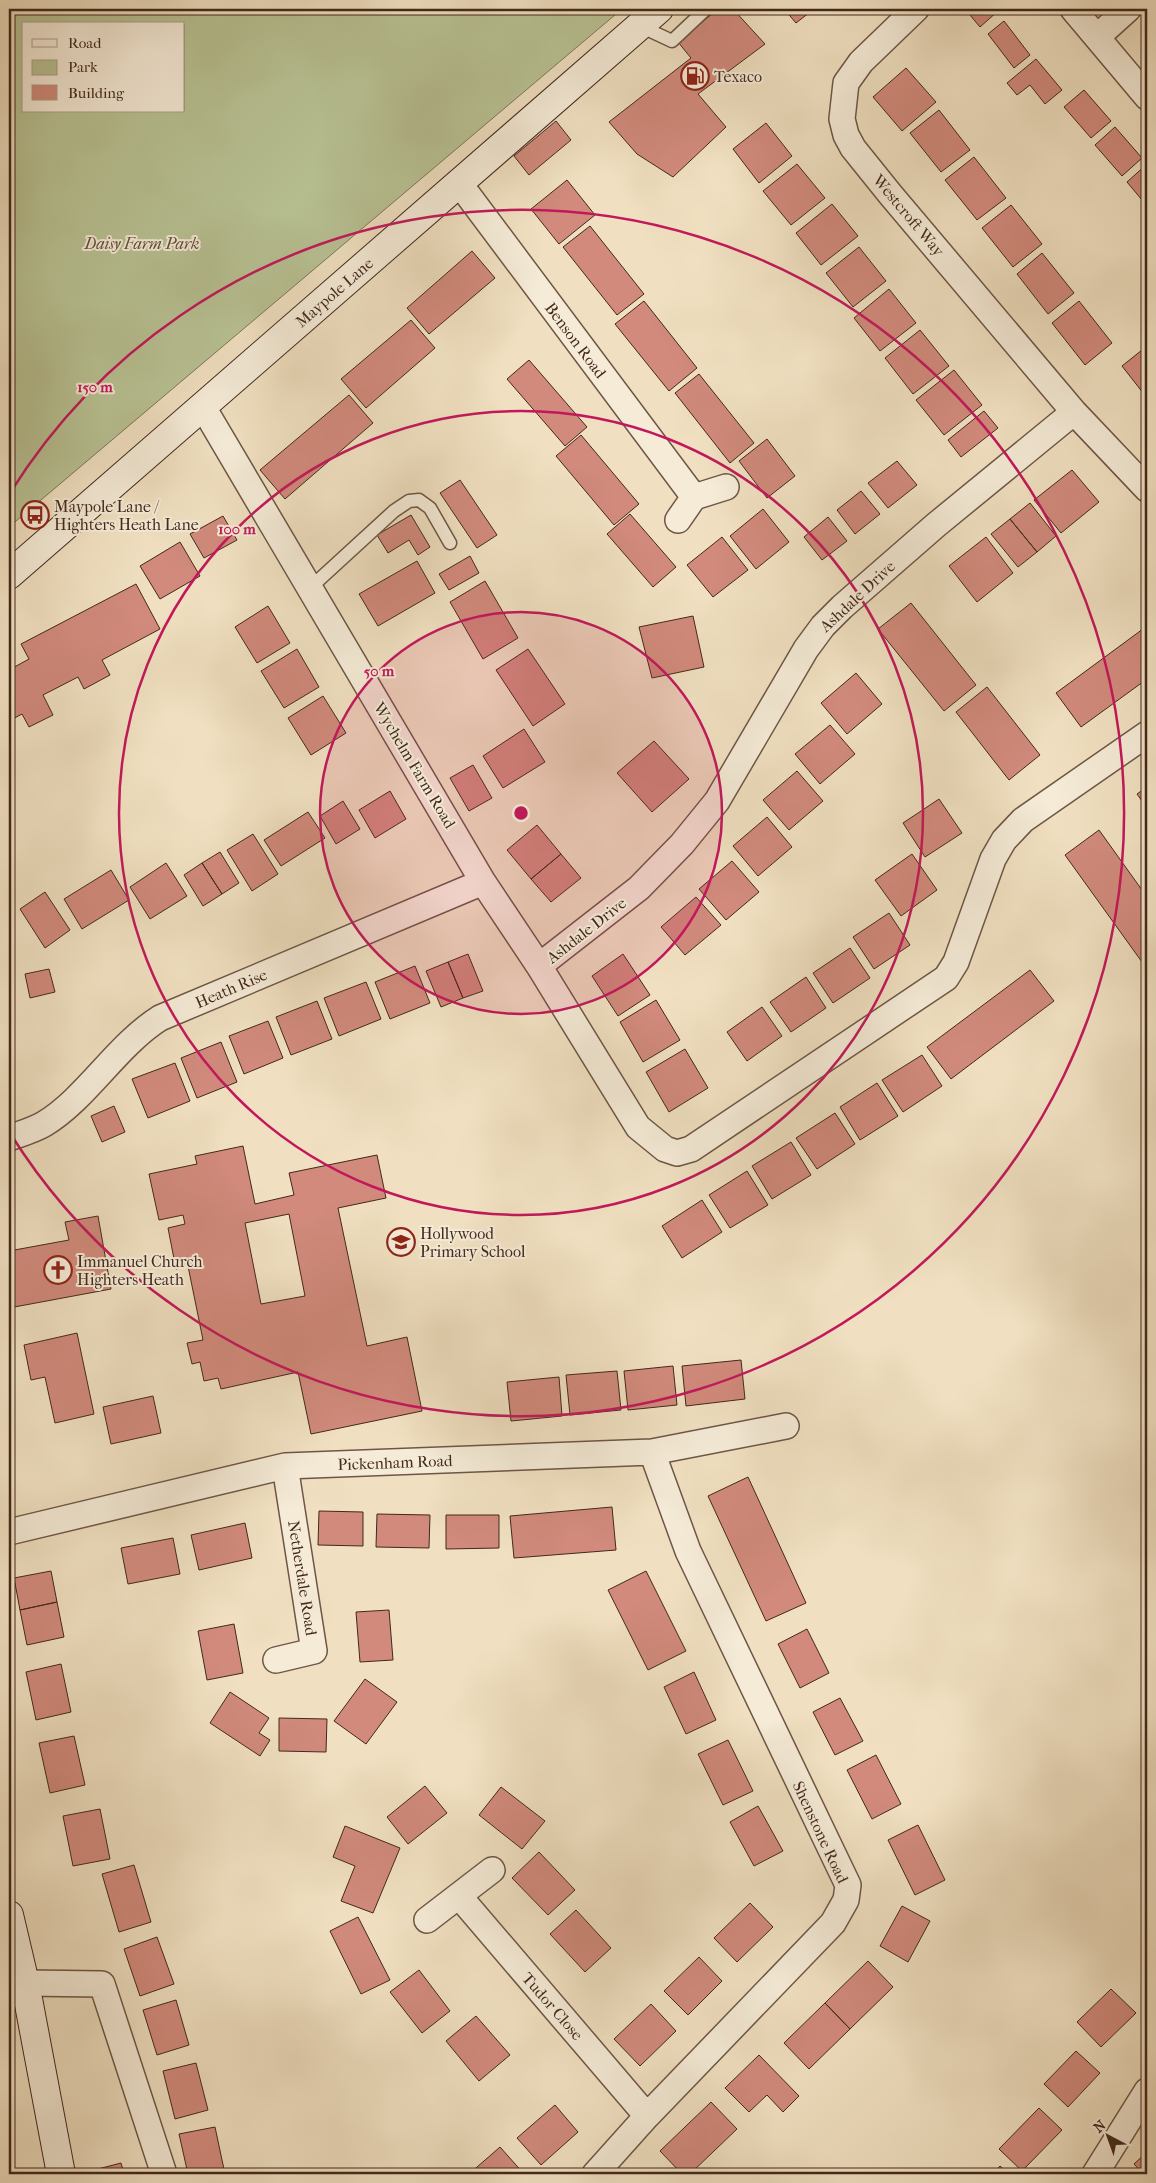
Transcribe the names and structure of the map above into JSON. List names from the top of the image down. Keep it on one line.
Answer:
{"streets":{"street":["Westcroft Way","Maypole Lane","Benson Road","Ashdale Drive","Wychelm Farm Road","Heath Rise","Pickenham Road","Netherdale Road","Shenstone Road","Tudor Close"]},"crossings":[["Westcroft Way","Ashdale Drive"],["Maypole Lane","Benson Road"],["Maypole Lane","Wychelm Farm Road"],["Ashdale Drive","Wychelm Farm Road"],["Wychelm Farm Road","Heath Rise"],["Pickenham Road","Netherdale Road"],["Pickenham Road","Shenstone Road"],["Shenstone Road","Tudor Close"]],"parks":["Daisy Farm Park"],"places":{"fuel station":["Texaco"],"bus stop":["Maypole Lane / Highters Heath Lane"],"school or university":["Hollywood Primary School"],"church":["Immanuel Church Highters Heath"]},"legend":["Road","Park","Building"],"north":"top left","rings":["150 m","100 m","50 m"]}
